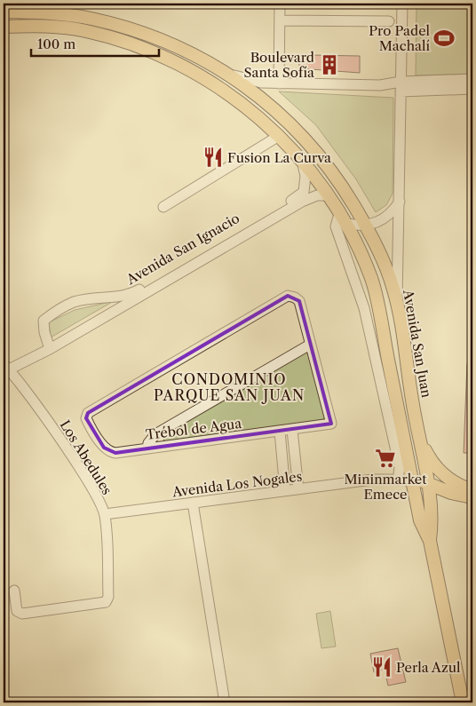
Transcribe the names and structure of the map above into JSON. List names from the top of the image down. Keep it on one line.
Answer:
{"streets":{"main road":["Avenida San Juan"],"street":["Avenida San Ignacio","Trébol de Agua","Los Abedules","Avenida Los Nogales"]},"crossings":[["Avenida San Ignacio","Avenida San Juan"],["Avenida San Ignacio","Los Abedules"],["Avenida San Juan","Avenida Los Nogales"],["Los Abedules","Avenida Los Nogales"]],"districts":["CONDOMINIO PARQUE SAN JUAN"],"places":{"sports":["Pro Padel Machalí"],"building":["Boulevard Santa Sofía"],"restaurant":["Fusion La Curva","Perla Azul"],"supermarket":["Mininmarket Emece"]},"scale_bar":"100 m"}
